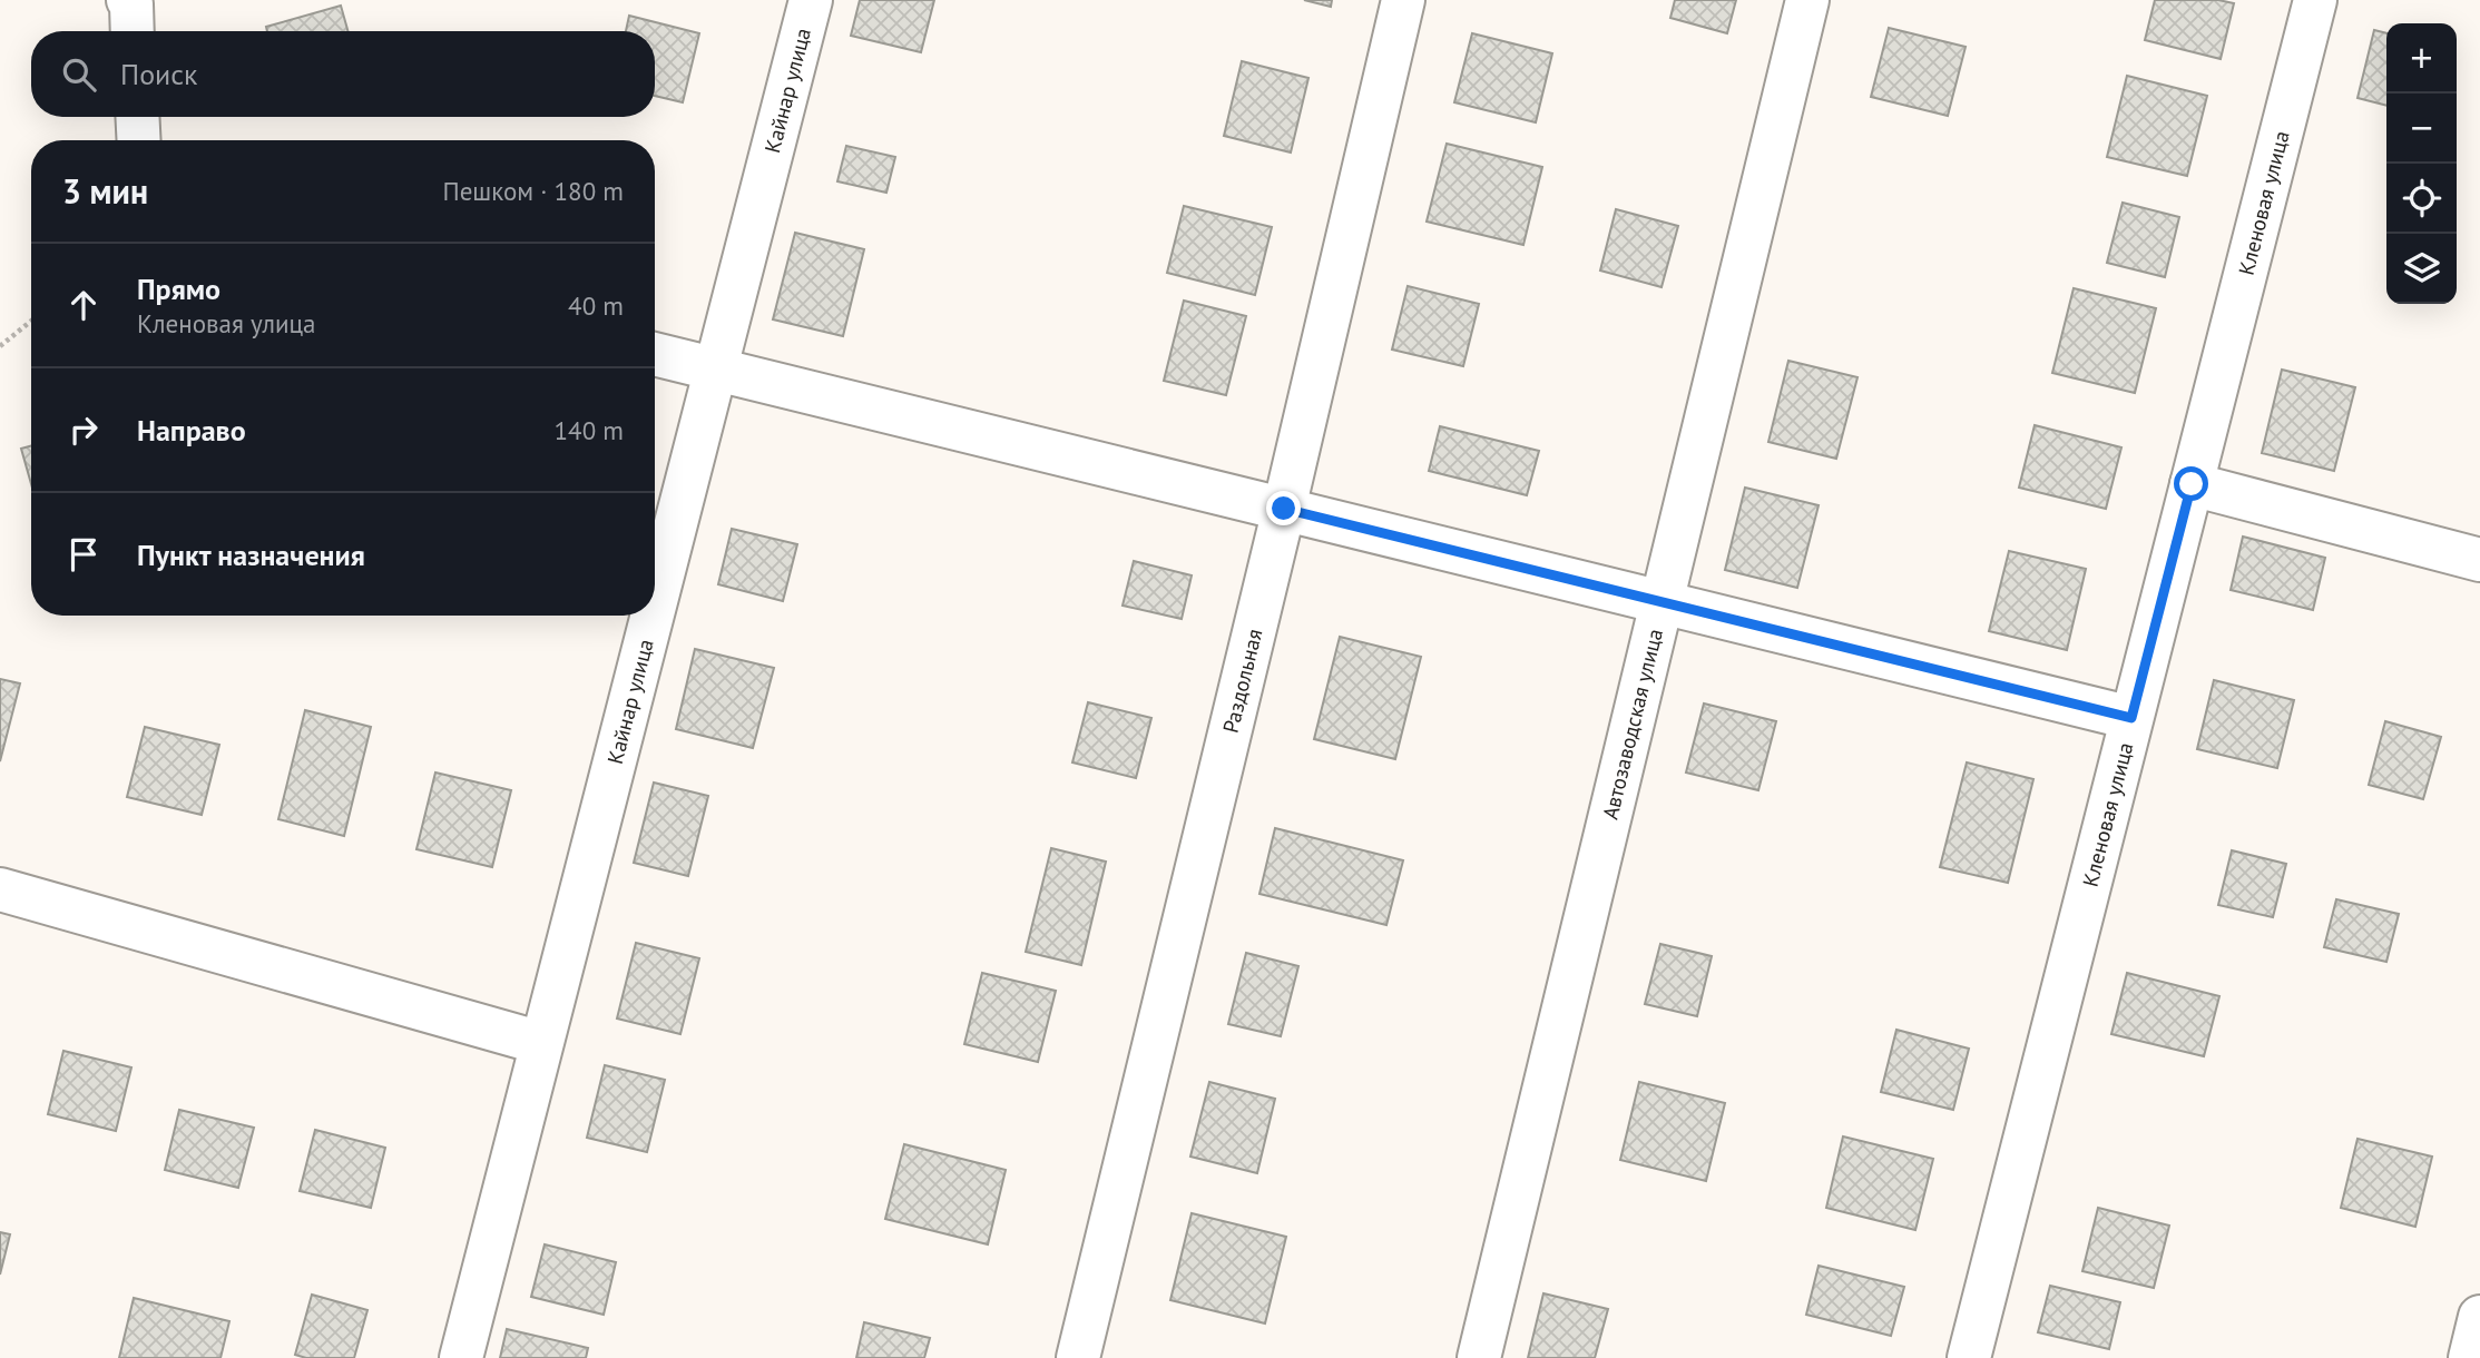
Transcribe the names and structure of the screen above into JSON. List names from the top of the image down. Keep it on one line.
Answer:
{"streets":{"street":["Кайнар улица","Кленовая улица","Раздольная","Автозаводская улица"]},"page":{"map_buttons":["+","−"],"search":"Поиск","heading":["3 мин","Пешком · 180 m"],"list":[["Прямо","Кленовая улица","40 m"],["Направо","140 m"],"Пункт назначения"]}}
